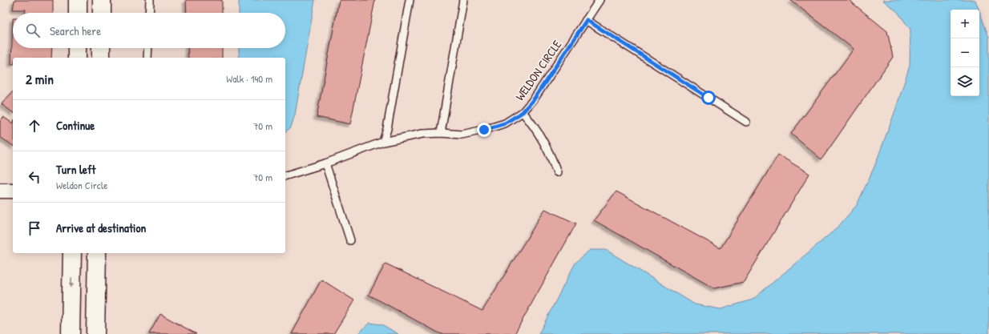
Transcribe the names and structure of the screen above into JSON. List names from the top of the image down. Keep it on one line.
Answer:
{"streets":{"lane":["WELDON CIRCLE"]},"page":{"map_buttons":["+","−"],"search":"Search here","heading":["2 min","Walk · 140 m"],"list":[["Continue","70 m"],["Turn left","Weldon Circle","70 m"],"Arrive at destination"]}}
